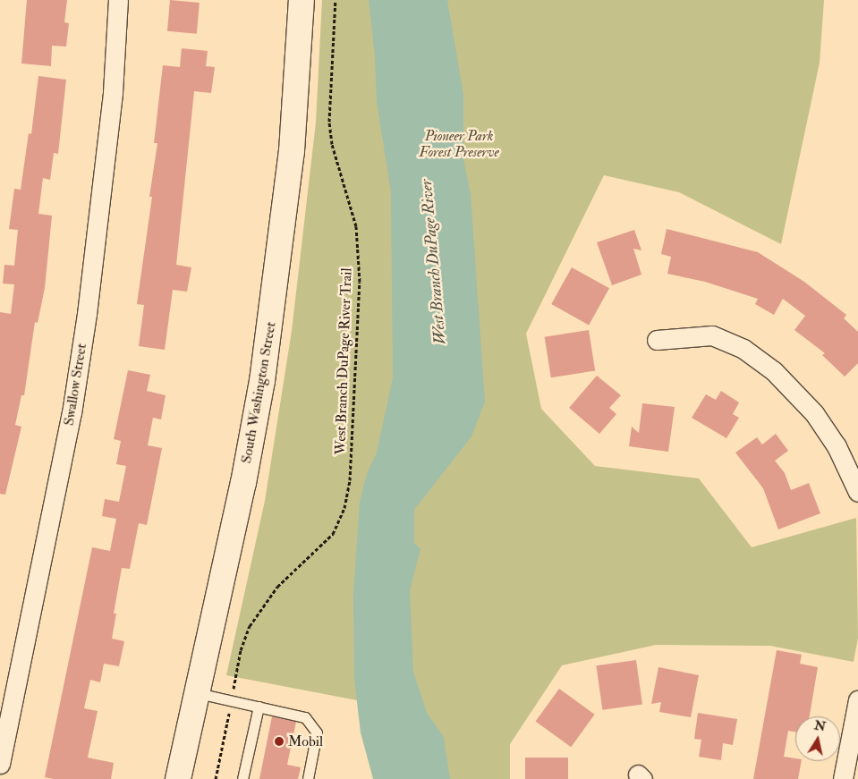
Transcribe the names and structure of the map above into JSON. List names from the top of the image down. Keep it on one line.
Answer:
{"streets":{"main road":["South Washington Street"],"street":["Swallow Street"],"path":["West Branch DuPage River Trail"]},"water":["West Branch DuPage River"],"parks":["Pioneer Park Forest Preserve"],"places":["Mobil"],"north":"top"}
